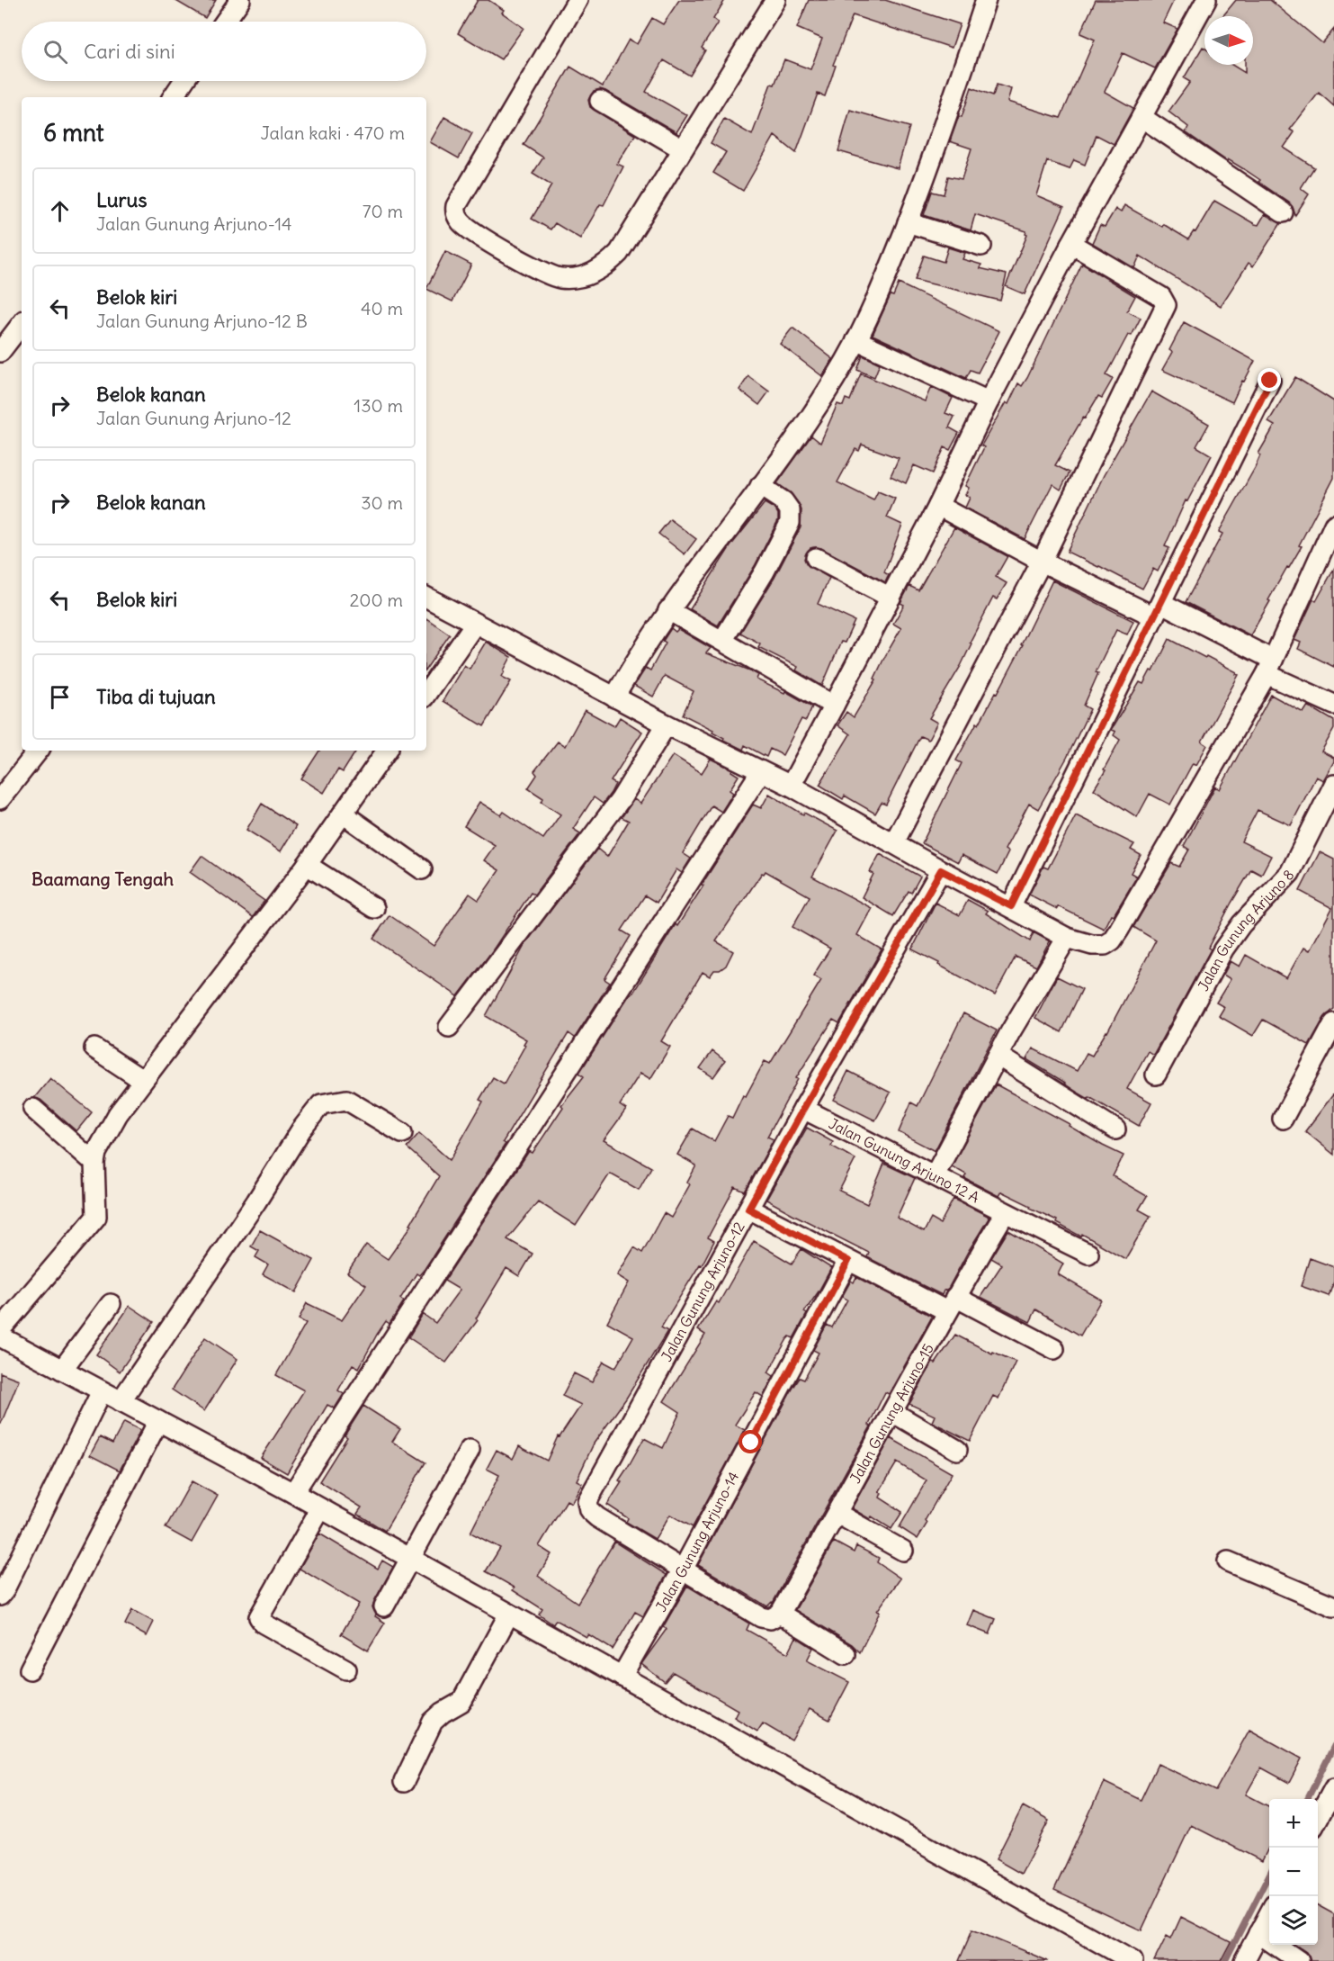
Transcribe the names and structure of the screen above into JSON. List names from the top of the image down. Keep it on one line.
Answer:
{"streets":{"street":["Jalan Gunung Arjuno 8","Jalan Gunung Arjuno 12 A","Jalan Gunung Arjuno-12","Jalan Gunung Arjuno-15","Jalan Gunung Arjuno-14"]},"crossings":[["Jalan Gunung Arjuno 12 A","Jalan Gunung Arjuno-12"],["Jalan Gunung Arjuno 12 A","Jalan Gunung Arjuno-15"],["Jalan Gunung Arjuno-12","Jalan Gunung Arjuno-14"]],"districts":["Baamang Tengah"],"north":"right","page":{"search":"Cari di sini","heading":["6 mnt","Jalan kaki · 470 m"],"list":[["Lurus","Jalan Gunung Arjuno-14","70 m"],["Belok kiri","Jalan Gunung Arjuno-12 B","40 m"],["Belok kanan","Jalan Gunung Arjuno-12","130 m"],["Belok kanan","30 m"],["Belok kiri","200 m"],"Tiba di tujuan"],"map_buttons":["+","−"]}}
